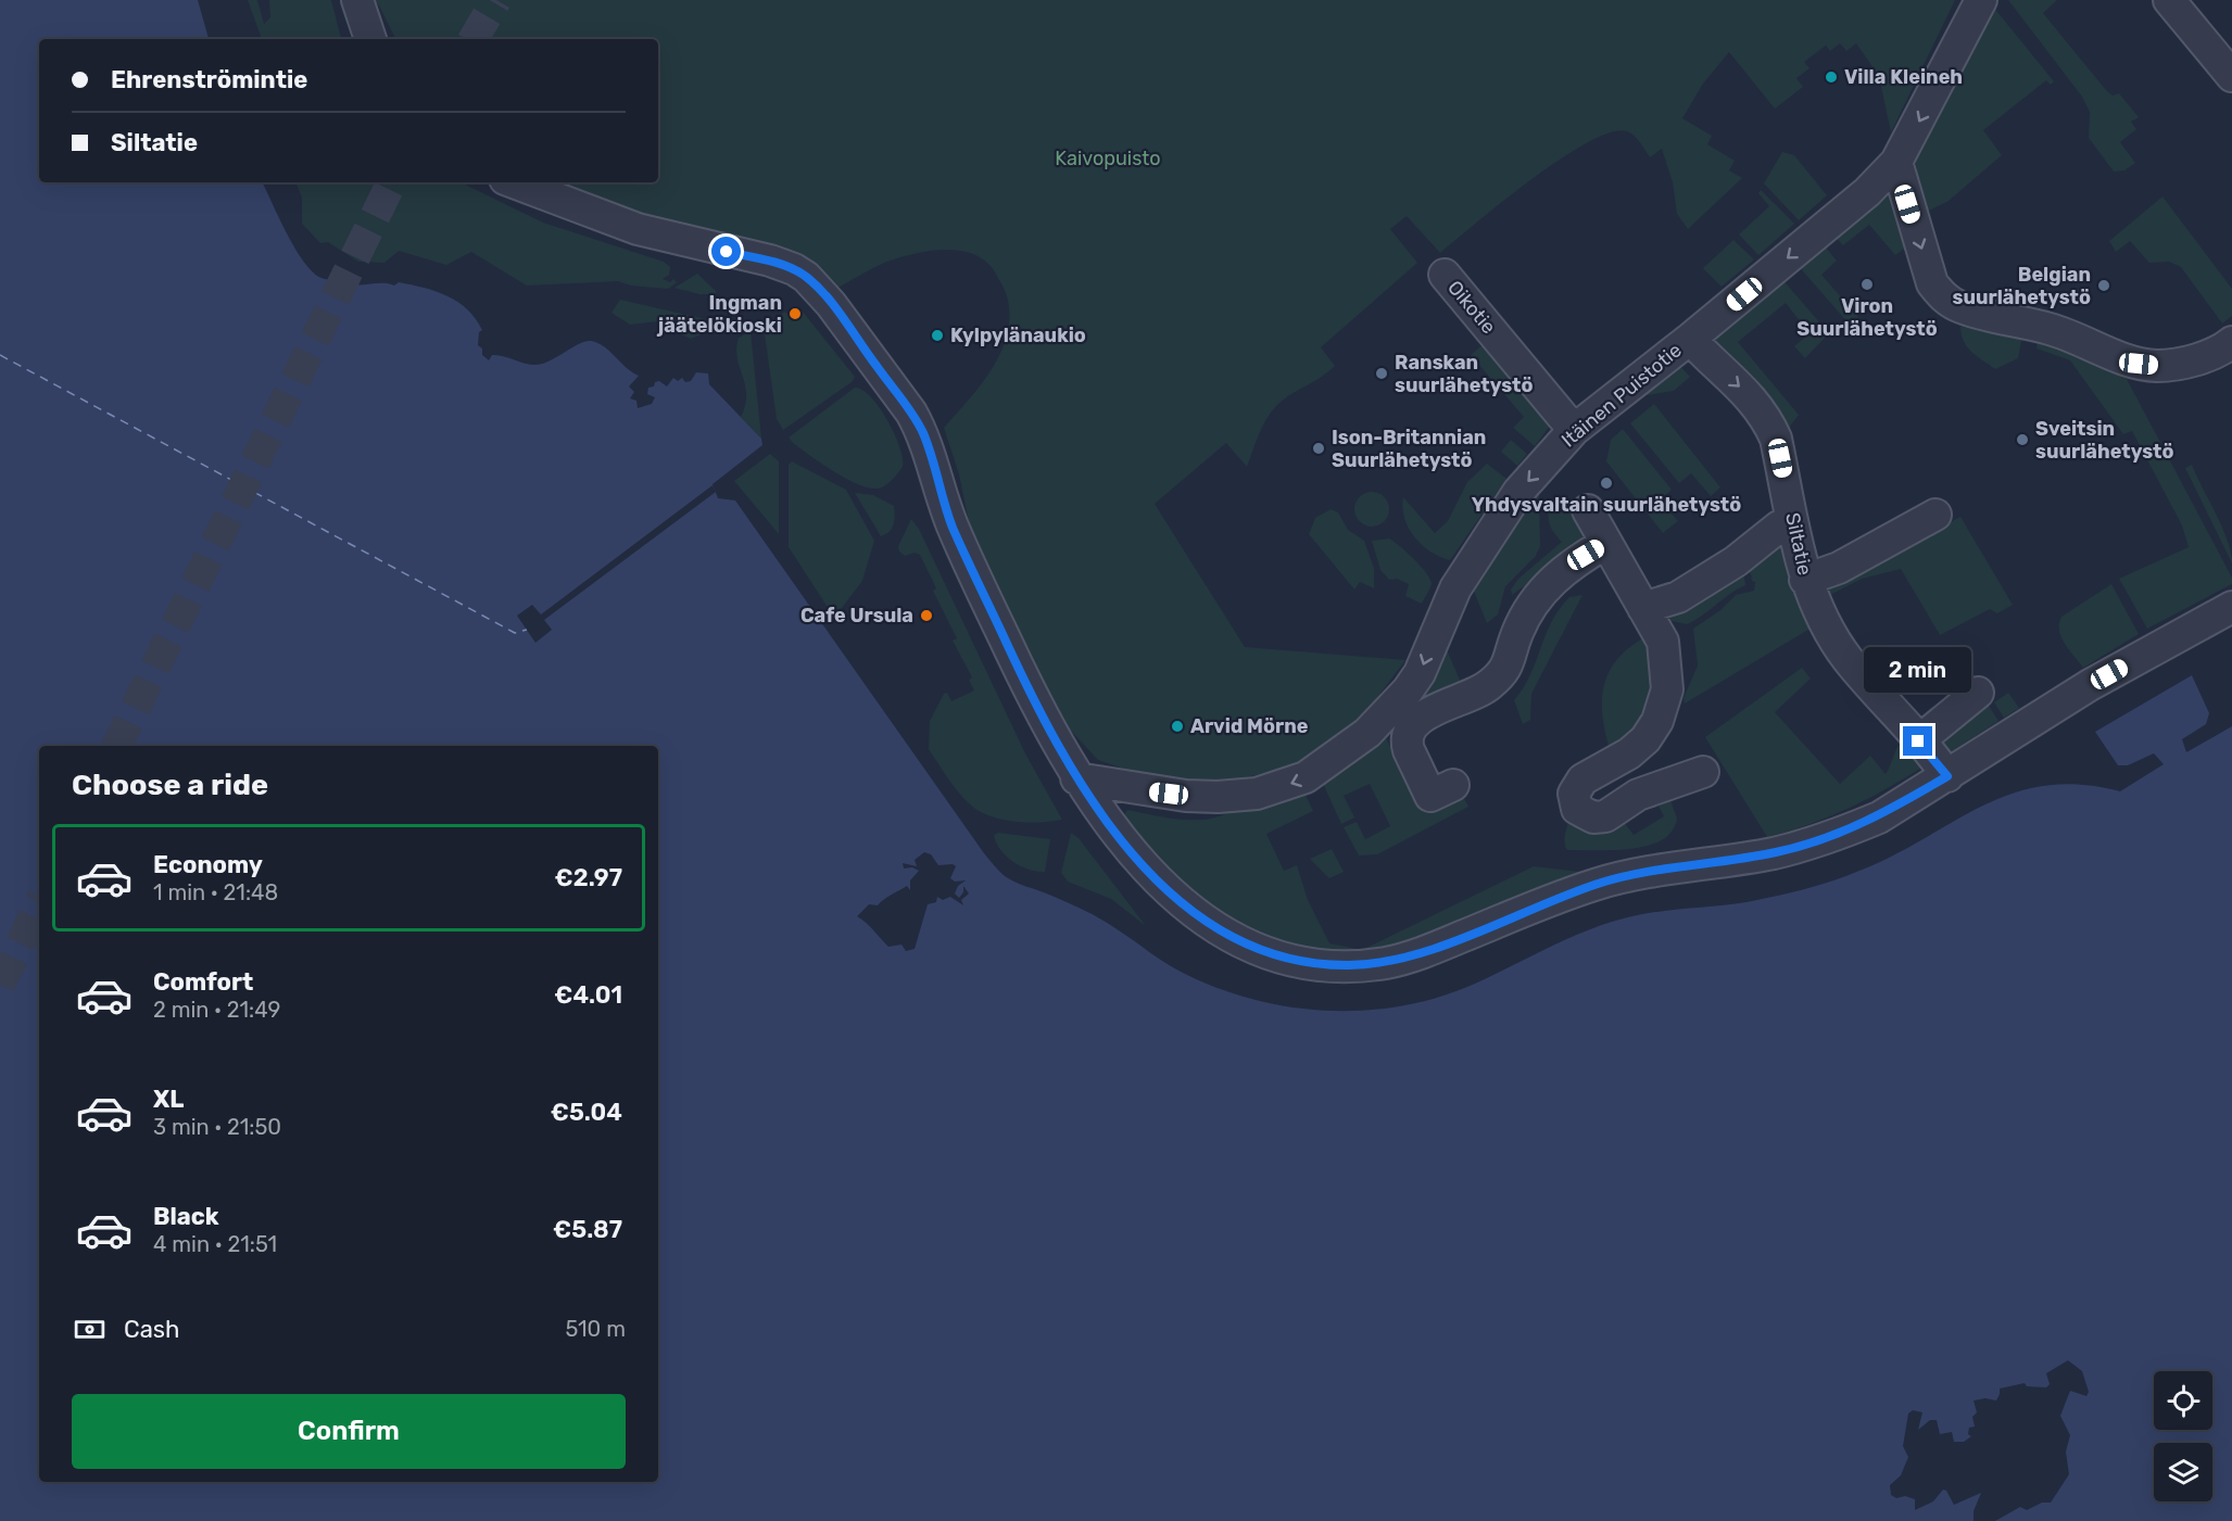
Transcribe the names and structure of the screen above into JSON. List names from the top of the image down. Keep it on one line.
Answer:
{"streets":{"street":["Oikotie","Itäinen Puistotie","Siltatie"]},"crossings":[["Oikotie","Itäinen Puistotie"],["Itäinen Puistotie","Siltatie"]],"one_way":["Itäinen Puistotie","Siltatie"],"parks":["Kaivopuisto"],"places":["Villa Kleineh","Viron Suurlähetystö","Belgian suurlähetystö","Ingman jäätelökioski","Kylpylänaukio","Ranskan suurlähetystö","Sveitsin suurlähetystö","Ison-Britannian Suurlähetystö","Yhdysvaltain suurlähetystö","Cafe Ursula","Arvid Mörne"],"page":{"banner":["Ehrenströmintie","Siltatie"],"bubble":"2 min","heading":"Choose a ride","list":[{"name":"Economy","note":"1 min · 21:48","value":"€2.97"},{"name":"Comfort","note":"2 min · 21:49","value":"€4.01"},{"name":"XL","note":"3 min · 21:50","value":"€5.04"},{"name":"Black","note":"4 min · 21:51","value":"€5.87"}],"pay":["Cash","510 m"],"buttons":"Confirm"}}
